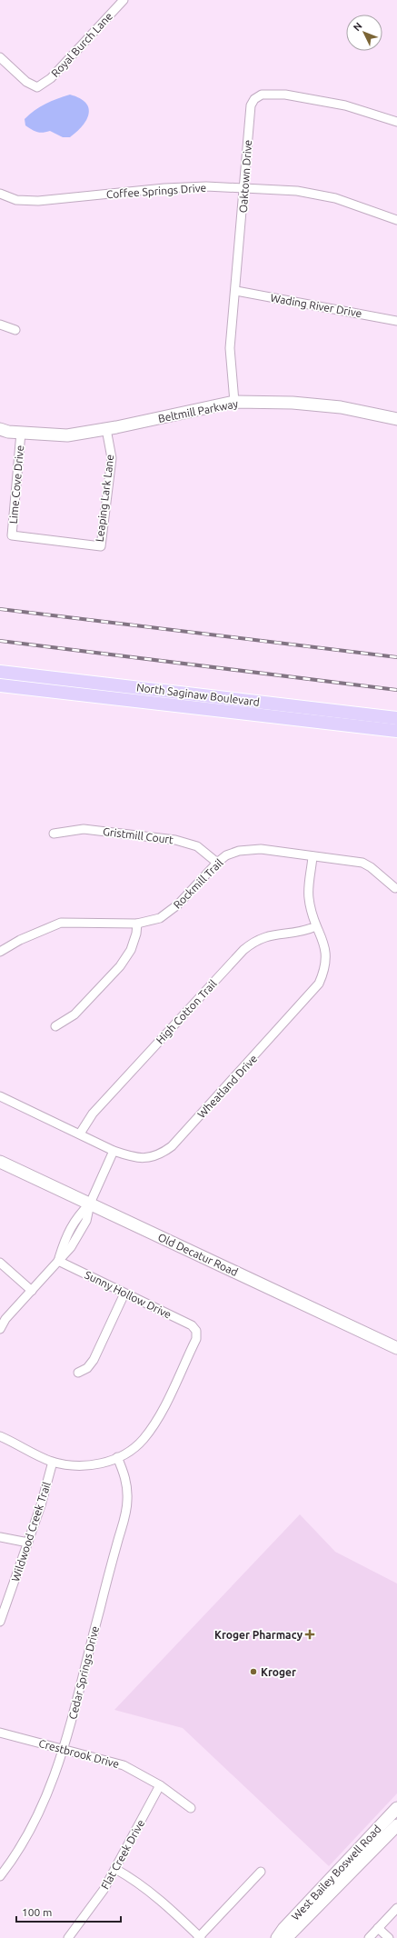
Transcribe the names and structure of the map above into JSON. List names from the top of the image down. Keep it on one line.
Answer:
{"streets":{"main road":["North Saginaw Boulevard"],"street":["Royal Burch Lane","Oaktown Drive","Coffee Springs Drive","Wading River Drive","Beltmill Parkway","Lime Cove Drive","Leaping Lark Lane","Gristmill Court","Rockmill Trail","High Cotton Trail","Wheatland Drive","Old Decatur Road","Sunny Hollow Drive","Wildwood Creek Trail","Cedar Springs Drive","Crestbrook Drive","Flat Creek Drive","West Bailey Boswell Road"]},"crossings":[["Oaktown Drive","Coffee Springs Drive"],["Oaktown Drive","Wading River Drive"],["Oaktown Drive","Beltmill Parkway"],["Beltmill Parkway","Lime Cove Drive"],["Beltmill Parkway","Leaping Lark Lane"],["Lime Cove Drive","Leaping Lark Lane"],["Gristmill Court","Rockmill Trail"],["Rockmill Trail","Wheatland Drive"],["High Cotton Trail","Wheatland Drive"],["Sunny Hollow Drive","Cedar Springs Drive"],["Cedar Springs Drive","Crestbrook Drive"],["Crestbrook Drive","Flat Creek Drive"]],"places":{"health":["Kroger Pharmacy"],"other":["Kroger"]},"scale_bar":"100 m","north":"top left"}
